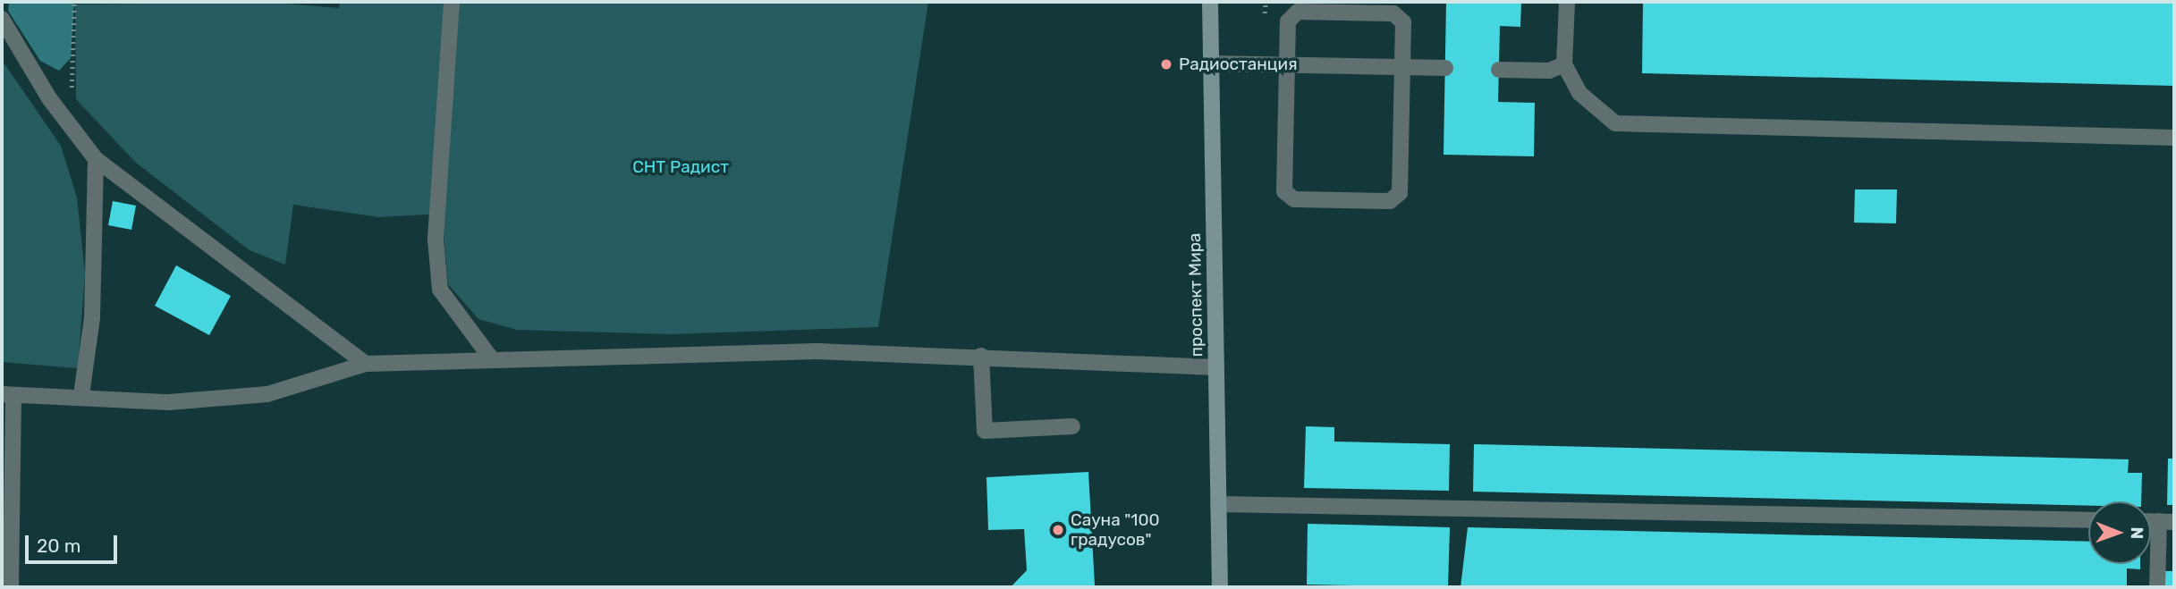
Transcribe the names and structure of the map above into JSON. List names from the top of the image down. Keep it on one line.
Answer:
{"streets":{"street":["проспект Мира"]},"parks":["СНТ Радист"],"places":["Радиостанция","Сауна \"100 градусов\""],"scale_bar":"20 m","north":"right"}
